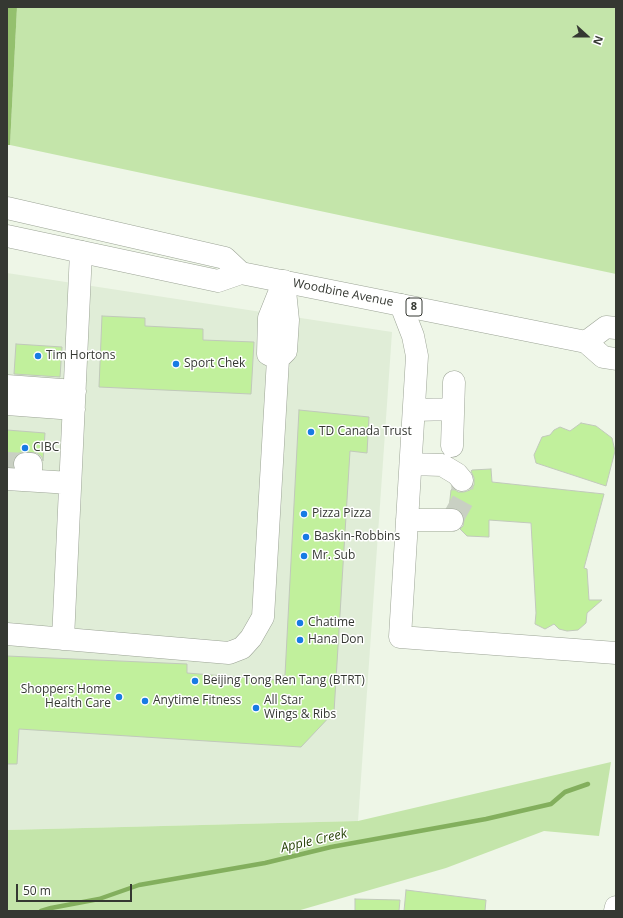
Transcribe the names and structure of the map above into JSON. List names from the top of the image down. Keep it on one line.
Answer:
{"streets":{"main road":["Woodbine Avenue","8"]},"water":["Apple Creek"],"places":["Tim Hortons","Sport Chek","TD Canada Trust","CIBC","Pizza Pizza","Baskin-Robbins","Mr. Sub","Chatime","Hana Don","Beijing Tong Ren Tang (BTRT)","Shoppers Home Health Care","Anytime Fitness","All Star Wings & Ribs"],"scale_bar":"50 m","north":"right"}
